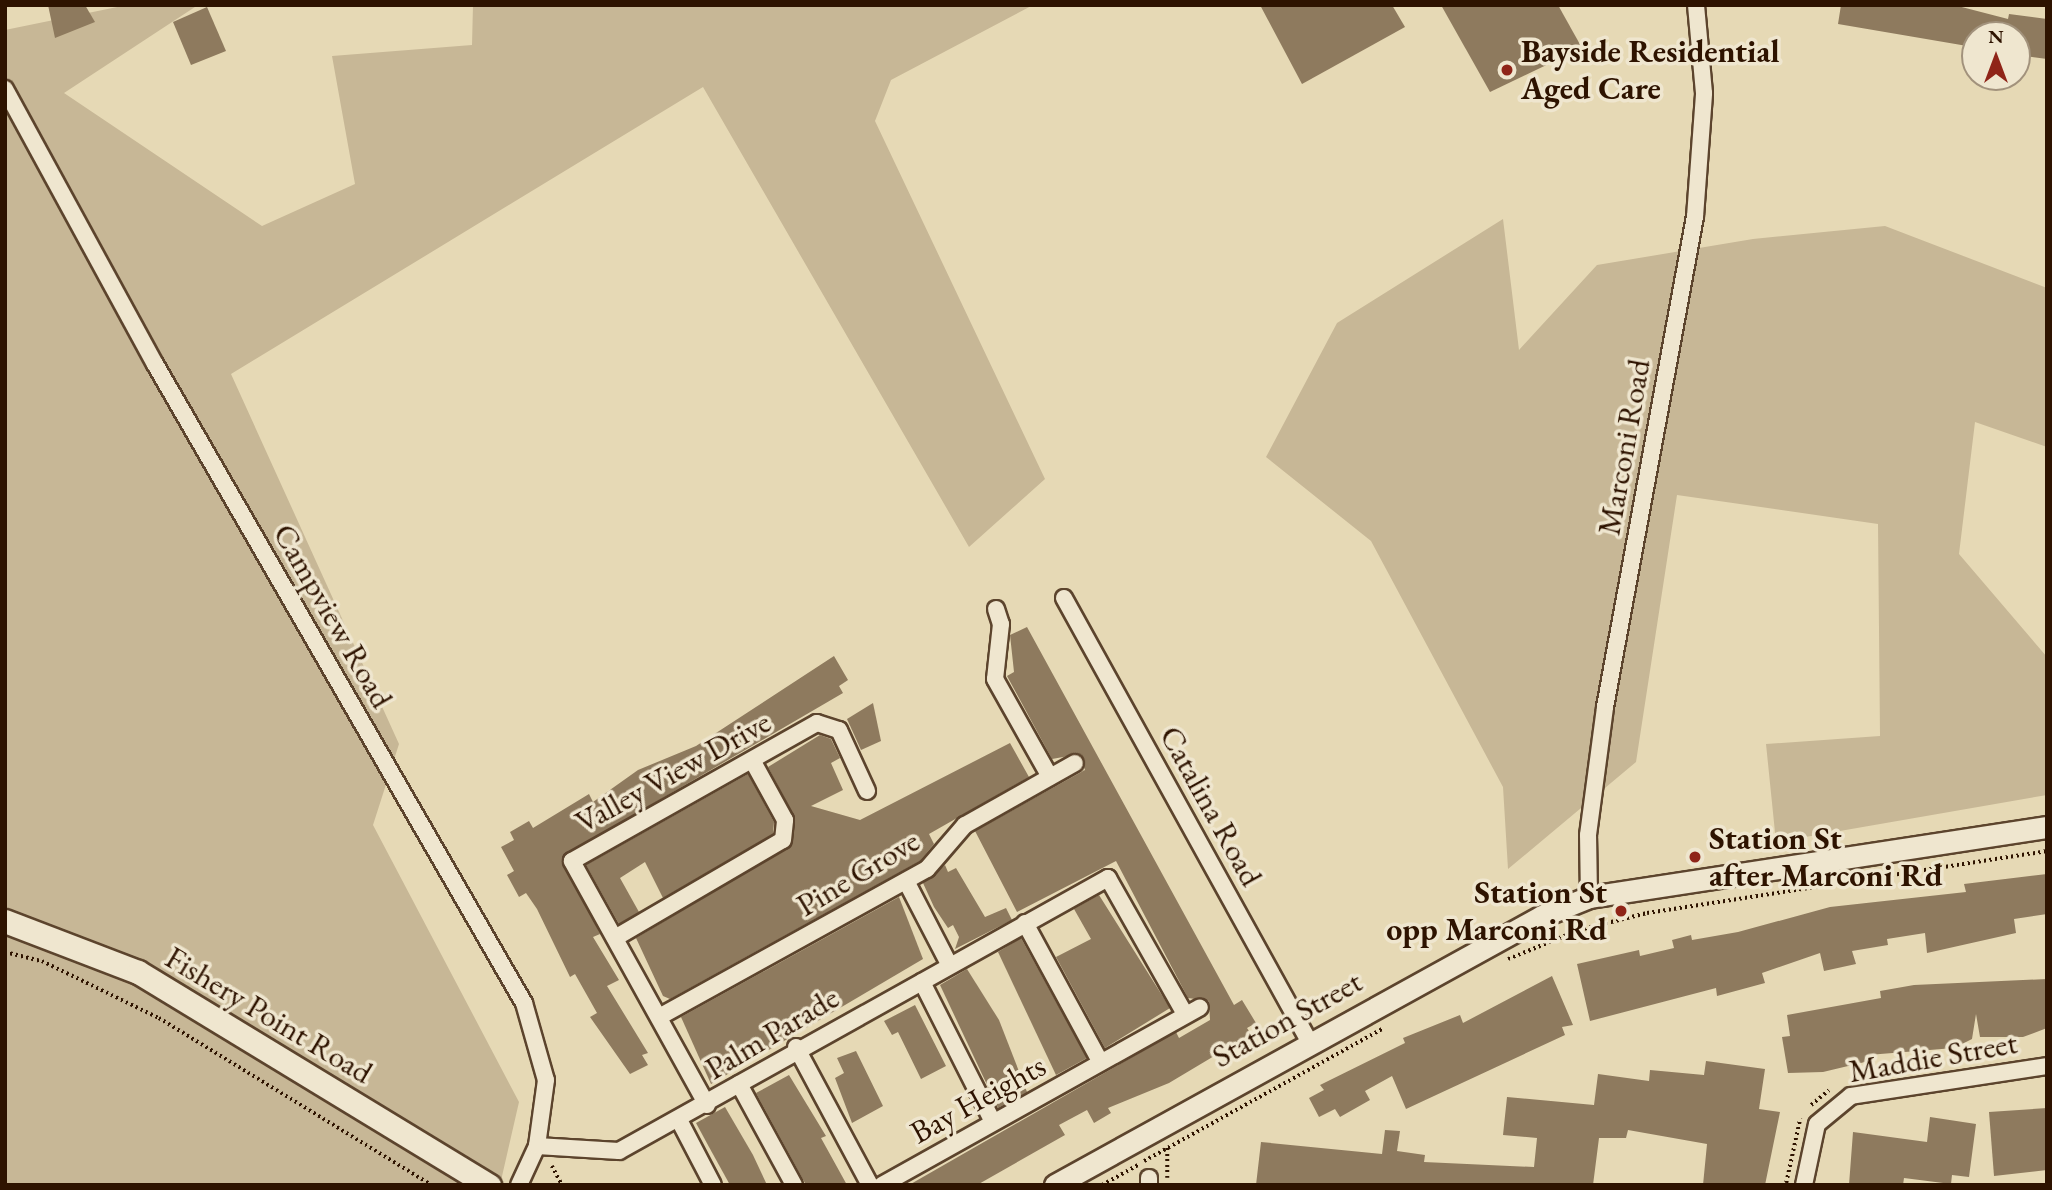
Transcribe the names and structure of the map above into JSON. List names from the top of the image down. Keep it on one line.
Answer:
{"streets":{"main road":["Fishery Point Road"],"street":["Marconi Road","Campview Road","Valley View Drive","Catalina Road","Pine Grove","Station Street","Palm Parade","Maddie Street","Bay Heights"]},"crossings":[["Marconi Road","Station Street"],["Campview Road","Palm Parade"],["Valley View Drive","Pine Grove"],["Valley View Drive","Palm Parade"],["Catalina Road","Station Street"],["Palm Parade","Bay Heights"]],"places":["Bayside Residential Aged Care","Station St after Marconi Rd","Station St opp Marconi Rd"],"north":"top"}
